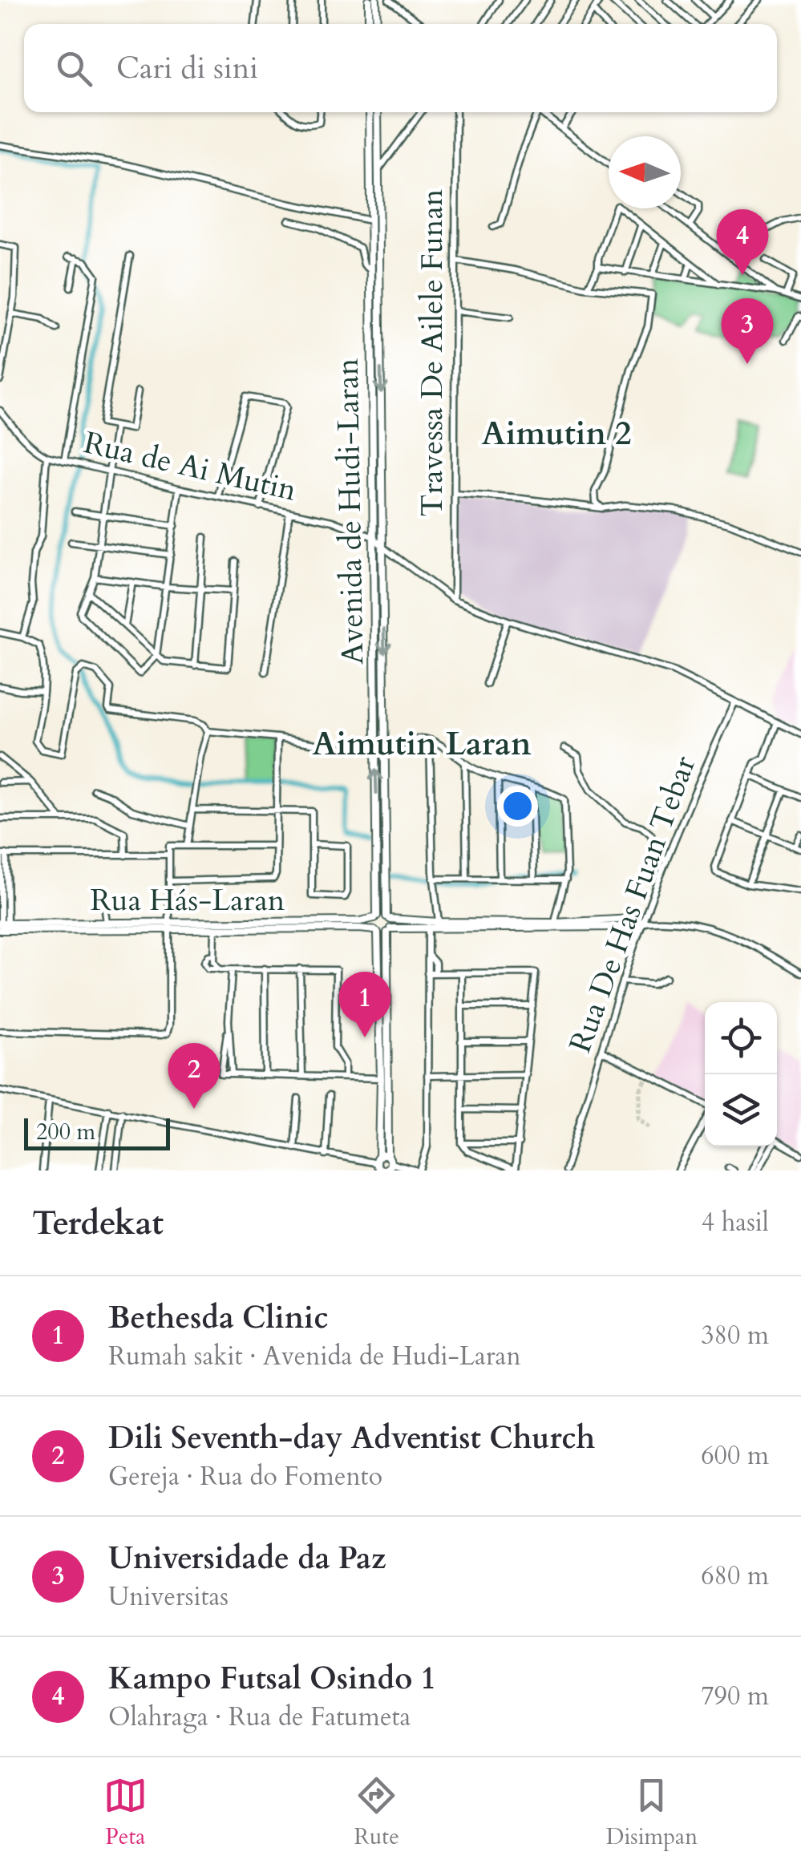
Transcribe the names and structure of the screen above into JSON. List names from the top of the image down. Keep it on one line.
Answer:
{"streets":{"main road":["Avenida de Hudi-Laran","Rua Hás-Laran"],"street":["Travessa De Ailele Funan","Rua de Ai Mutin","Rua De Has Fuan Tebar"]},"crossings":[["Travessa De Ailele Funan","Rua de Ai Mutin"],["Rua de Ai Mutin","Avenida de Hudi-Laran"],["Rua de Ai Mutin","Rua De Has Fuan Tebar"],["Avenida de Hudi-Laran","Rua Hás-Laran"]],"districts":["Aimutin 2","Aimutin Laran"],"scale_bar":"200 m","north":"left","page":{"search":"Cari di sini","pins":["4","3","1","2"],"scale":"200 m","heading":["Terdekat","4 hasil"],"list":[{"mark":"1","name":"Bethesda Clinic","note":"Rumah sakit · Avenida de Hudi-Laran","value":"380 m"},{"mark":"2","name":"Dili Seventh-day Adventist Church","note":"Gereja · Rua do Fomento","value":"600 m"},{"mark":"3","name":"Universidade da Paz","note":"Universitas","value":"680 m"},{"mark":"4","name":"Kampo Futsal Osindo 1","note":"Olahraga · Rua de Fatumeta","value":"790 m"}],"nav":["Peta","Rute","Disimpan"]}}
